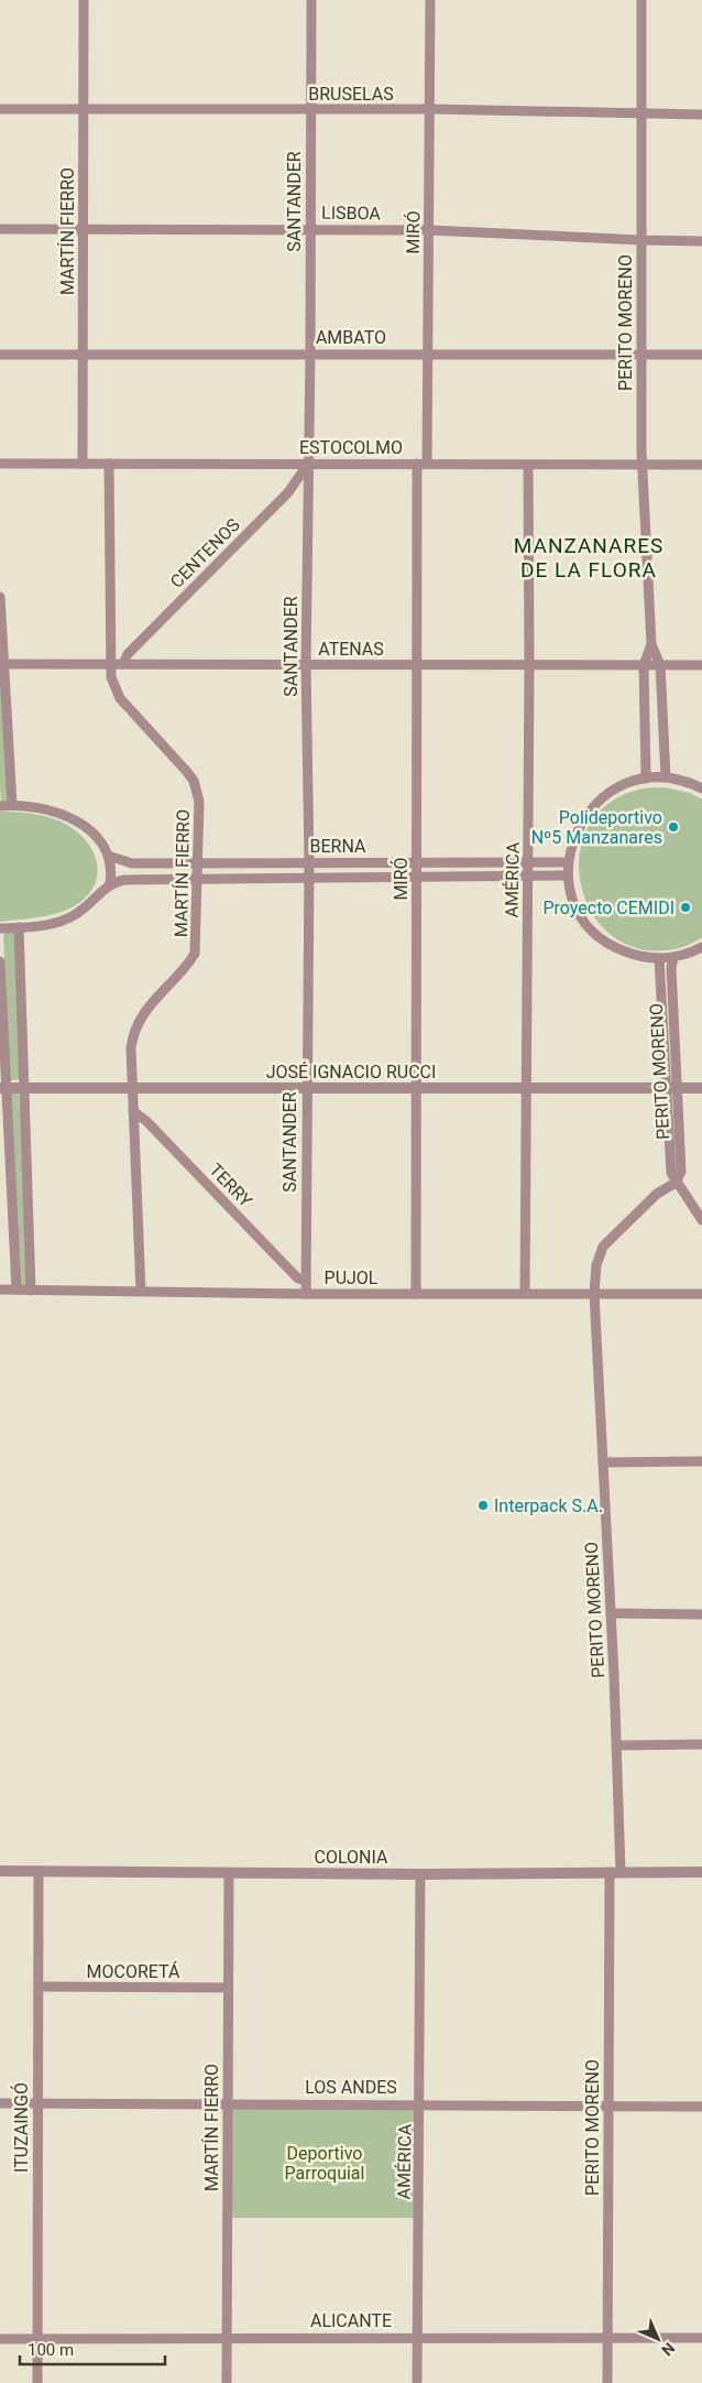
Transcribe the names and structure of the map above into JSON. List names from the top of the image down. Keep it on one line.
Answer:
{"streets":{"street":["BRUSELAS","SANTANDER","LISBOA","MARTÍN FIERRO","MIRÓ","PERITO MORENO","AMBATO","ESTOCOLMO","CENTENOS","ATENAS","BERNA","AMÉRICA","JOSÉ IGNACIO RUCCI","TERRY","PUJOL","COLONIA","MOCORETÁ","LOS ANDES","ITUZAINGÓ","ALICANTE"]},"crossings":[["BRUSELAS","SANTANDER"],["BRUSELAS","MARTÍN FIERRO"],["BRUSELAS","MIRÓ"],["BRUSELAS","PERITO MORENO"],["SANTANDER","LISBOA"],["SANTANDER","AMBATO"],["SANTANDER","ESTOCOLMO"],["SANTANDER","CENTENOS"],["SANTANDER","ATENAS"],["SANTANDER","BERNA"],["SANTANDER","JOSÉ IGNACIO RUCCI"],["SANTANDER","TERRY"],["SANTANDER","PUJOL"],["LISBOA","MARTÍN FIERRO"],["LISBOA","MIRÓ"],["LISBOA","PERITO MORENO"],["MARTÍN FIERRO","AMBATO"],["MARTÍN FIERRO","ESTOCOLMO"],["MARTÍN FIERRO","ATENAS"],["MARTÍN FIERRO","BERNA"],["MARTÍN FIERRO","JOSÉ IGNACIO RUCCI"],["MARTÍN FIERRO","TERRY"],["MARTÍN FIERRO","PUJOL"],["MARTÍN FIERRO","COLONIA"],["MARTÍN FIERRO","MOCORETÁ"],["MARTÍN FIERRO","LOS ANDES"],["MARTÍN FIERRO","ALICANTE"],["MIRÓ","AMBATO"],["MIRÓ","ESTOCOLMO"],["MIRÓ","ATENAS"],["MIRÓ","BERNA"],["MIRÓ","JOSÉ IGNACIO RUCCI"],["MIRÓ","PUJOL"],["PERITO MORENO","AMBATO"],["PERITO MORENO","ESTOCOLMO"],["PERITO MORENO","ATENAS"],["PERITO MORENO","JOSÉ IGNACIO RUCCI"],["PERITO MORENO","PUJOL"],["PERITO MORENO","COLONIA"],["PERITO MORENO","LOS ANDES"],["PERITO MORENO","ALICANTE"],["ESTOCOLMO","CENTENOS"],["ESTOCOLMO","AMÉRICA"],["CENTENOS","ATENAS"],["ATENAS","AMÉRICA"],["BERNA","AMÉRICA"],["AMÉRICA","JOSÉ IGNACIO RUCCI"],["AMÉRICA","PUJOL"],["AMÉRICA","COLONIA"],["AMÉRICA","LOS ANDES"],["AMÉRICA","ALICANTE"],["COLONIA","ITUZAINGÓ"],["MOCORETÁ","ITUZAINGÓ"],["LOS ANDES","ITUZAINGÓ"],["ITUZAINGÓ","ALICANTE"]],"districts":["MANZANARES DE LA FLORA"],"parks":["Deportivo Parroquial"],"places":["Polideportivo Nº5 Manzanares","Proyecto CEMIDI","Interpack S.A."],"scale_bar":"100 m","north":"bottom right"}
